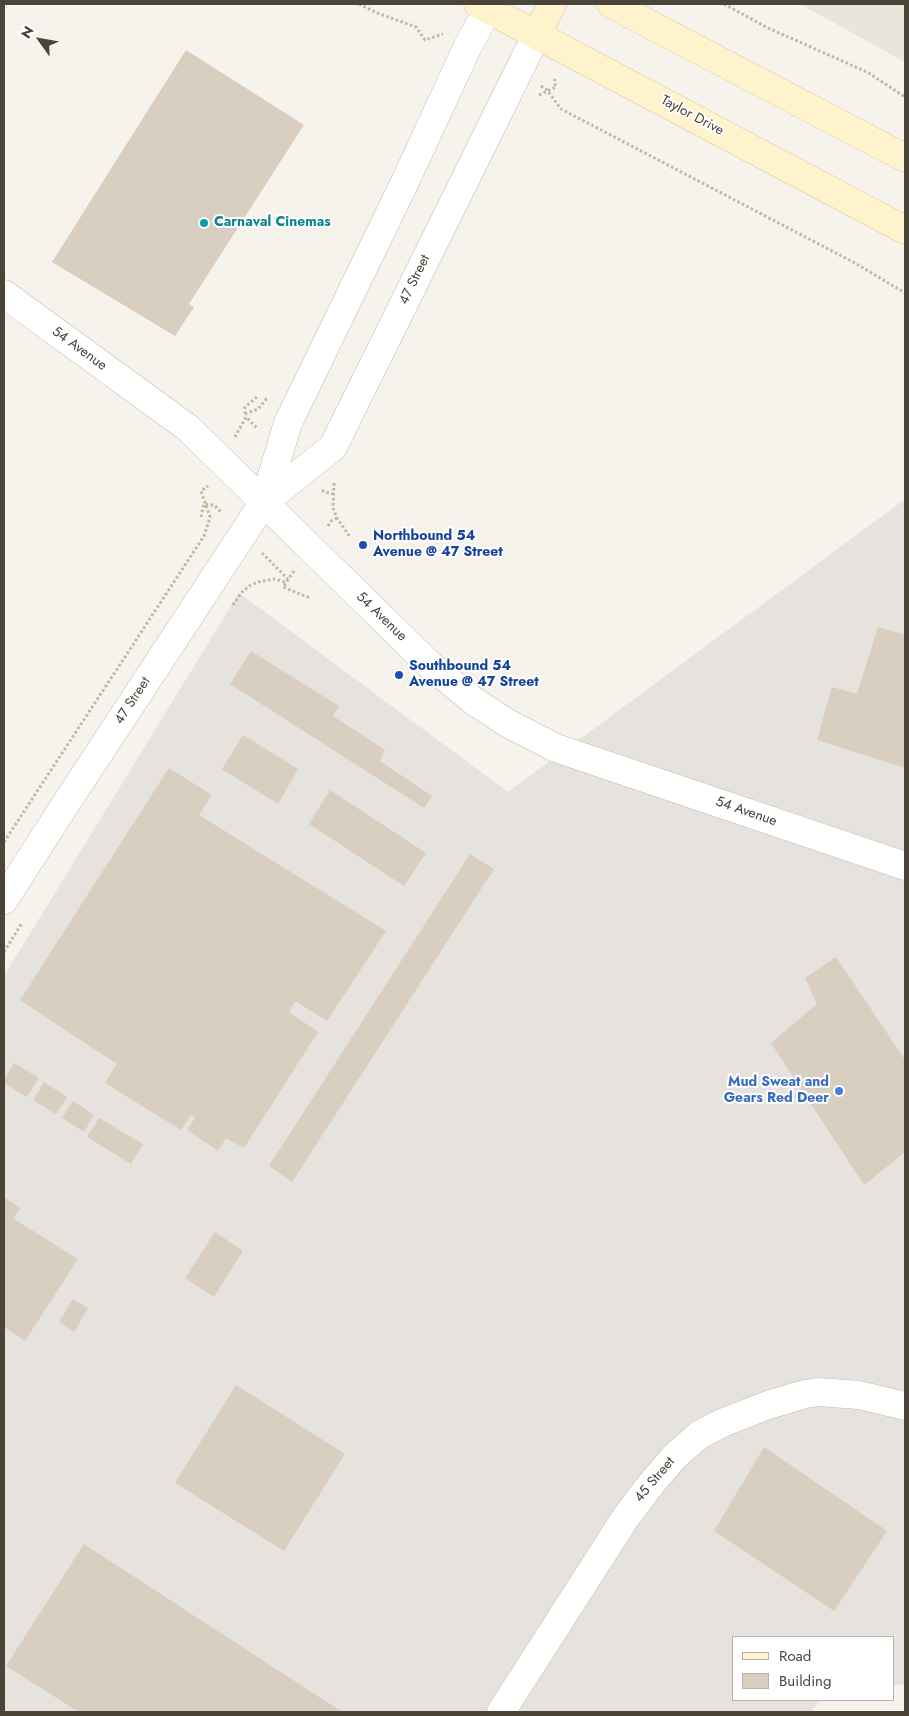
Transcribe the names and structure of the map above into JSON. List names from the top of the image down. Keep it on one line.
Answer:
{"streets":{"main road":["Taylor Drive"],"street":["47 Street","54 Avenue","45 Street"]},"crossings":[["Taylor Drive","47 Street"],["47 Street","54 Avenue"]],"places":["Carnaval Cinemas","Northbound 54 Avenue @ 47 Street","Southbound 54 Avenue @ 47 Street","Mud Sweat and Gears Red Deer"],"legend":["Road","Building"],"north":"top left"}
